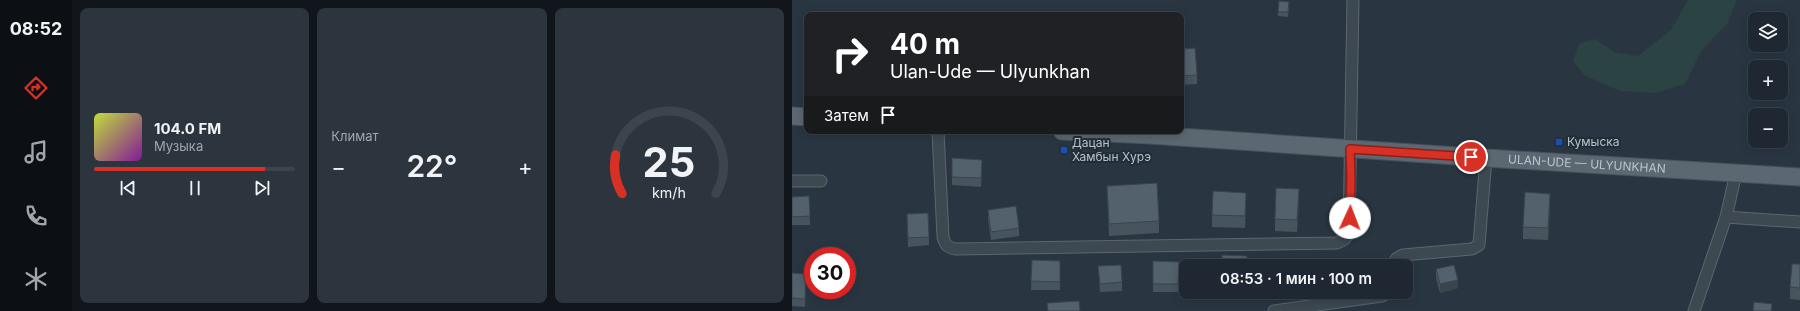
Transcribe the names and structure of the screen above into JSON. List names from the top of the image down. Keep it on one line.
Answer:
{"streets":{"main road":["ULAN-UDE — ULYUNKHAN"]},"places":{"transit":["Кумыска","Дацан Хамбын Хурэ"]},"page":{"tabs":"08:52","tile":"Климат","map_buttons":["+","−"],"turn":["40 m","Ulan-Ude — Ulyunkhan"],"then":"Затем","song":["104.0 FM","Музыка"],"heat":["−","22°","+"],"limit":"30","trip":"08:53 · 1 мин · 100 m","gauge":["25","km/h"]}}
